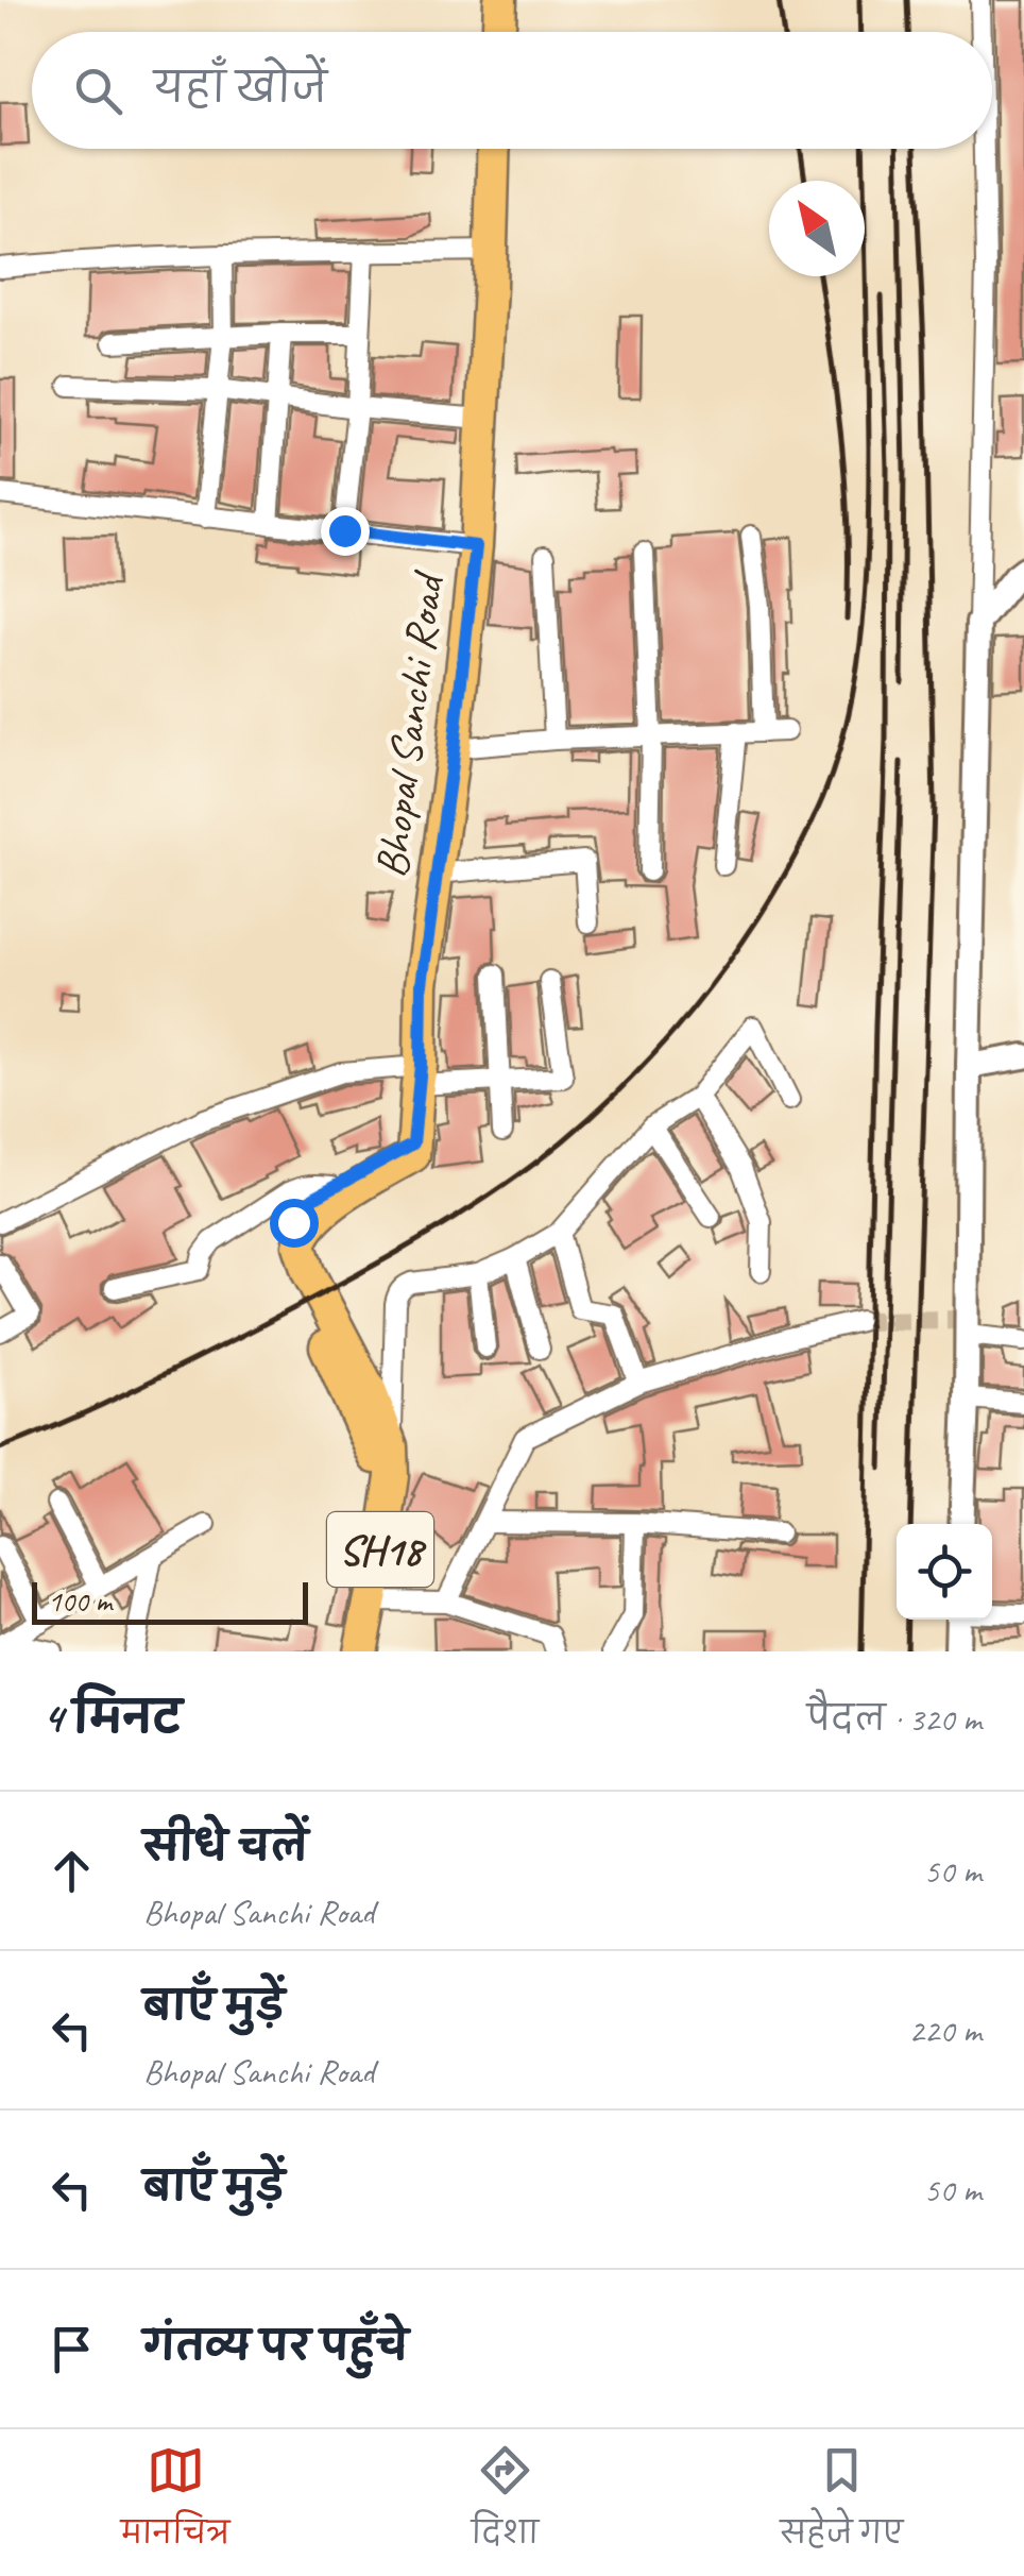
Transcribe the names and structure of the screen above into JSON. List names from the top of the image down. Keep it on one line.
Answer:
{"streets":{"main road":["Bhopal Sanchi Road","SH18"]},"scale_bar":"100 m","north":"top left","page":{"search":"यहाँ खोजें","scale":"100 m","heading":["4 मिनट","पैदल · 320 m"],"list":[["सीधे चलें","Bhopal Sanchi Road","50 m"],["बाएँ मुड़ें","Bhopal Sanchi Road","220 m"],["बाएँ मुड़ें","50 m"],"गंतव्य पर पहुँचे"],"nav":["मानचित्र","दिशा","सहेजे गए"]}}
